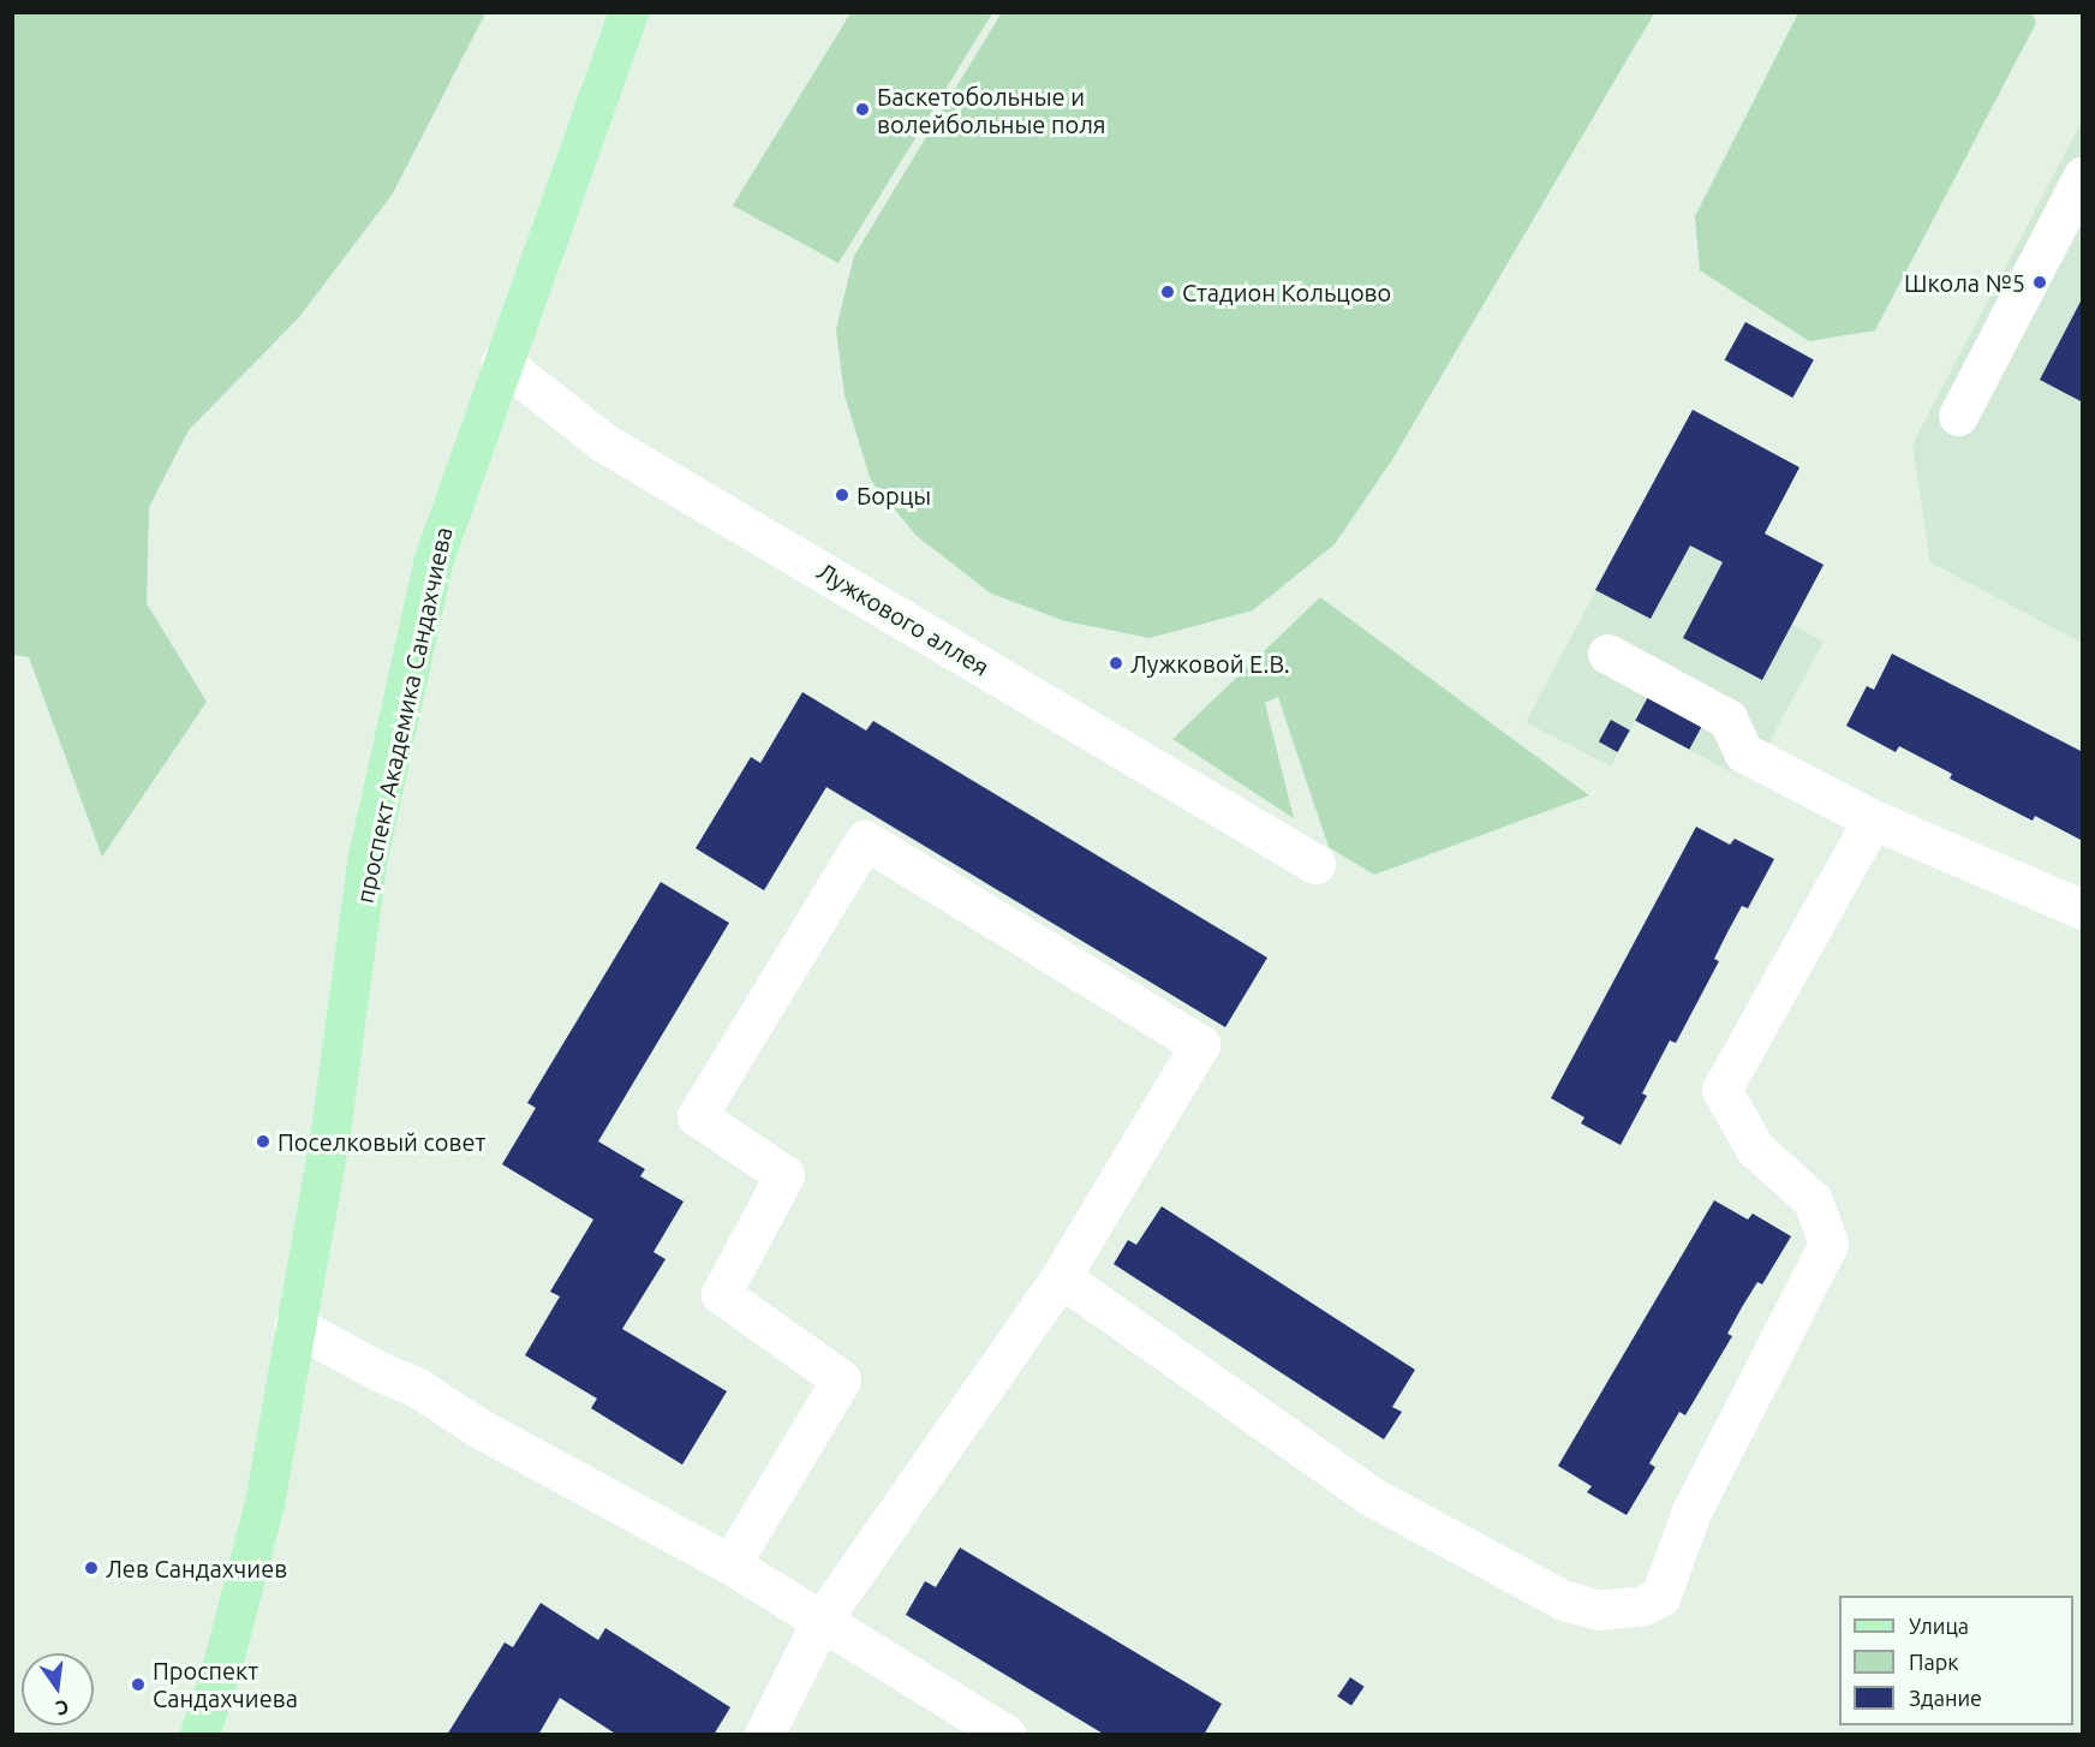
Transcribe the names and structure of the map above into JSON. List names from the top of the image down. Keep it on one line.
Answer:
{"streets":{"main road":["проспект Академика Сандахчиева"],"lane":["Лужкового аллея"]},"crossings":[["Лужкового аллея","проспект Академика Сандахчиева"]],"places":["Баскетобольные и волейбольные поля","Школа №5","Стадион Кольцово","Борцы","Лужковой Е.В.","Поселковый совет","Лев Сандахчиев","Проспект Сандахчиева"],"legend":["Улица","Парк","Здание"],"north":"bottom"}
